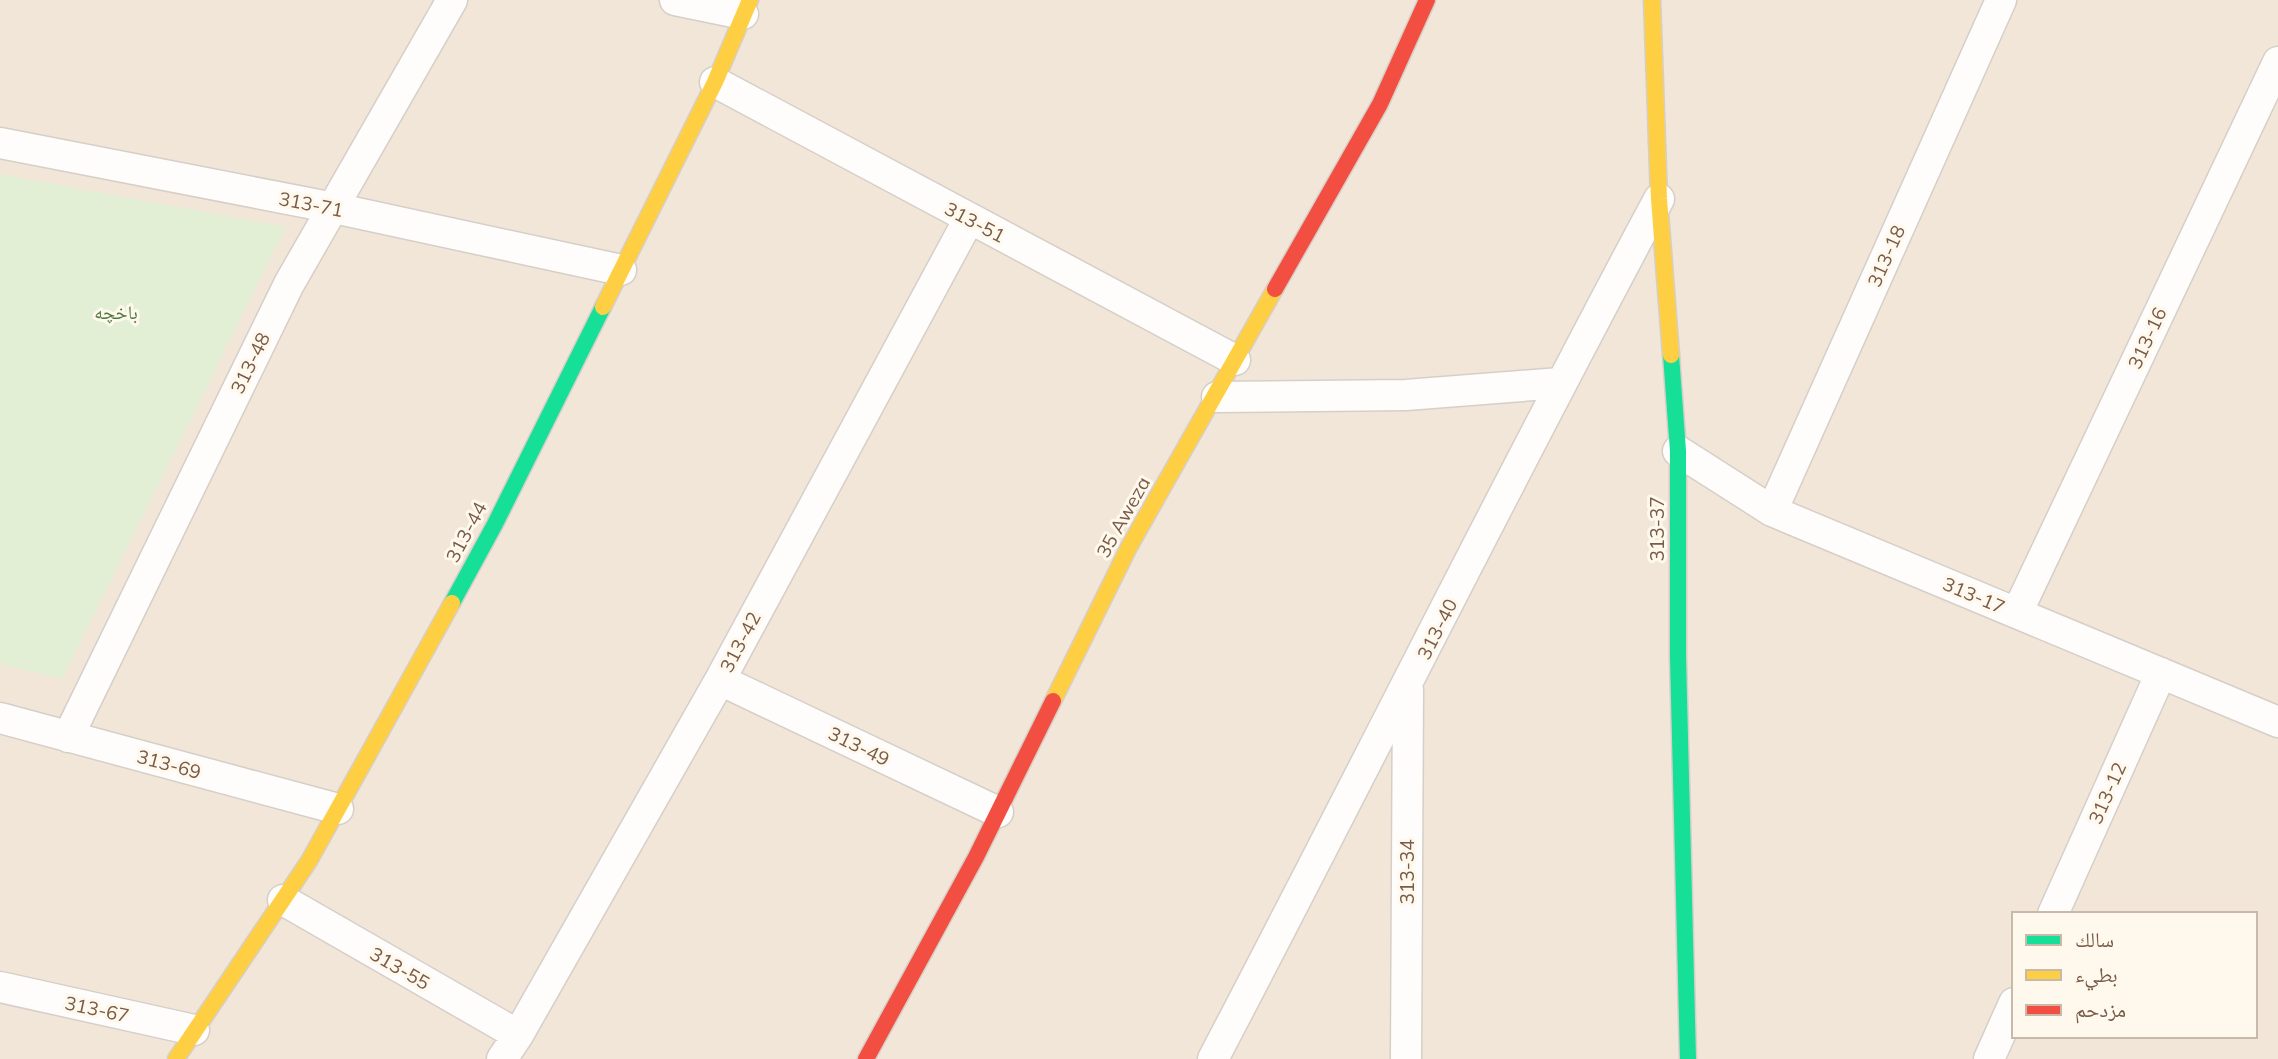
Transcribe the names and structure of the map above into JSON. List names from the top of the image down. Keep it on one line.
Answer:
{"streets":{"street":["313-71","313-51","313-18","313-16","313-48","35 Aweza","313-37","313-44","313-17","313-40","313-42","313-49","313-69","313-12","313-34","313-55","313-67"]},"crossings":[["313-71","313-48"],["313-71","313-44"],["313-51","35 Aweza"],["313-51","313-44"],["313-51","313-42"],["313-18","313-17"],["313-16","313-17"],["313-48","313-69"],["35 Aweza","313-49"],["313-37","313-17"],["313-37","313-40"],["313-44","313-69"],["313-44","313-55"],["313-44","313-67"],["313-17","313-12"],["313-40","313-34"],["313-42","313-49"],["313-42","313-55"]],"parks":["باخچە"],"legend":["سالك","بطيء","مزدحم"]}
